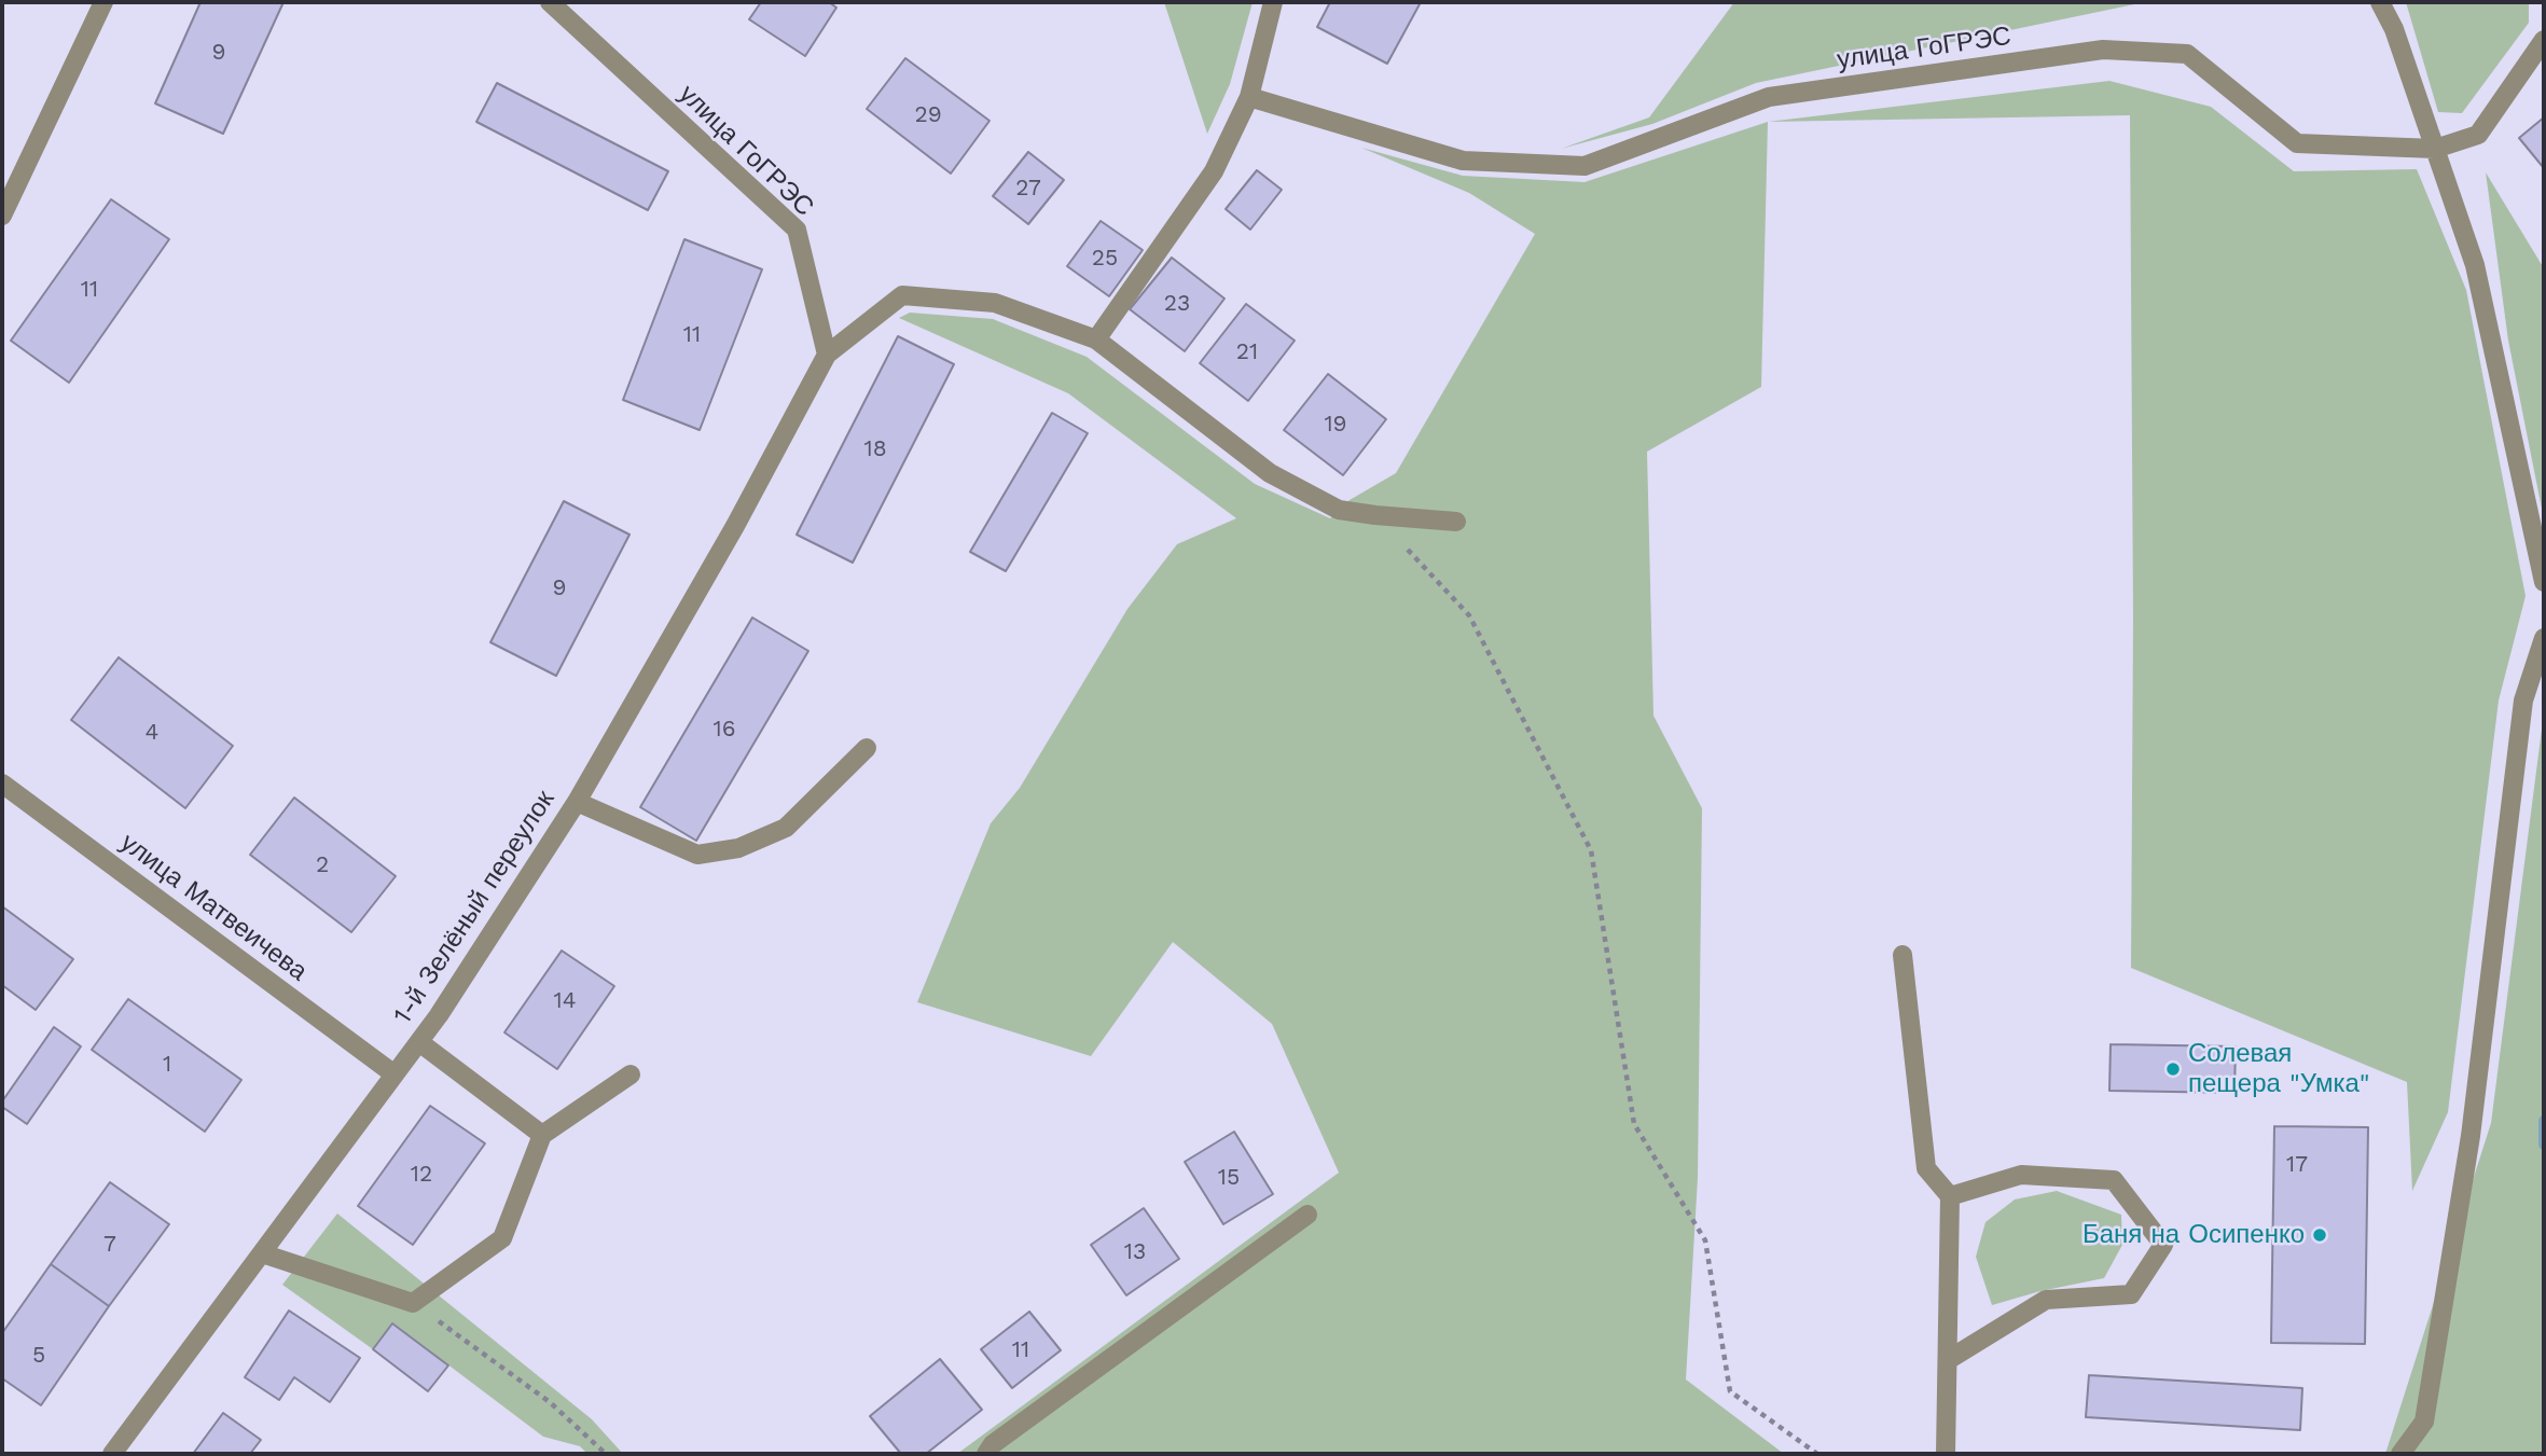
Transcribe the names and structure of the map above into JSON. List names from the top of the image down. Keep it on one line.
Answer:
{"streets":{"street":["улица ГоГРЭС","улица Матвеичева","1-й Зелёный переулок"]},"crossings":[["улица ГоГРЭС","1-й Зелёный переулок"],["улица Матвеичева","1-й Зелёный переулок"]],"places":["Солевая пещера \"Умка\"","Баня на Осипенко"],"house_numbers":["9","29","27","25","11","23","11","21","19","18","9","16","4","2","14","1","17","12","15","7","13","11","5"]}
